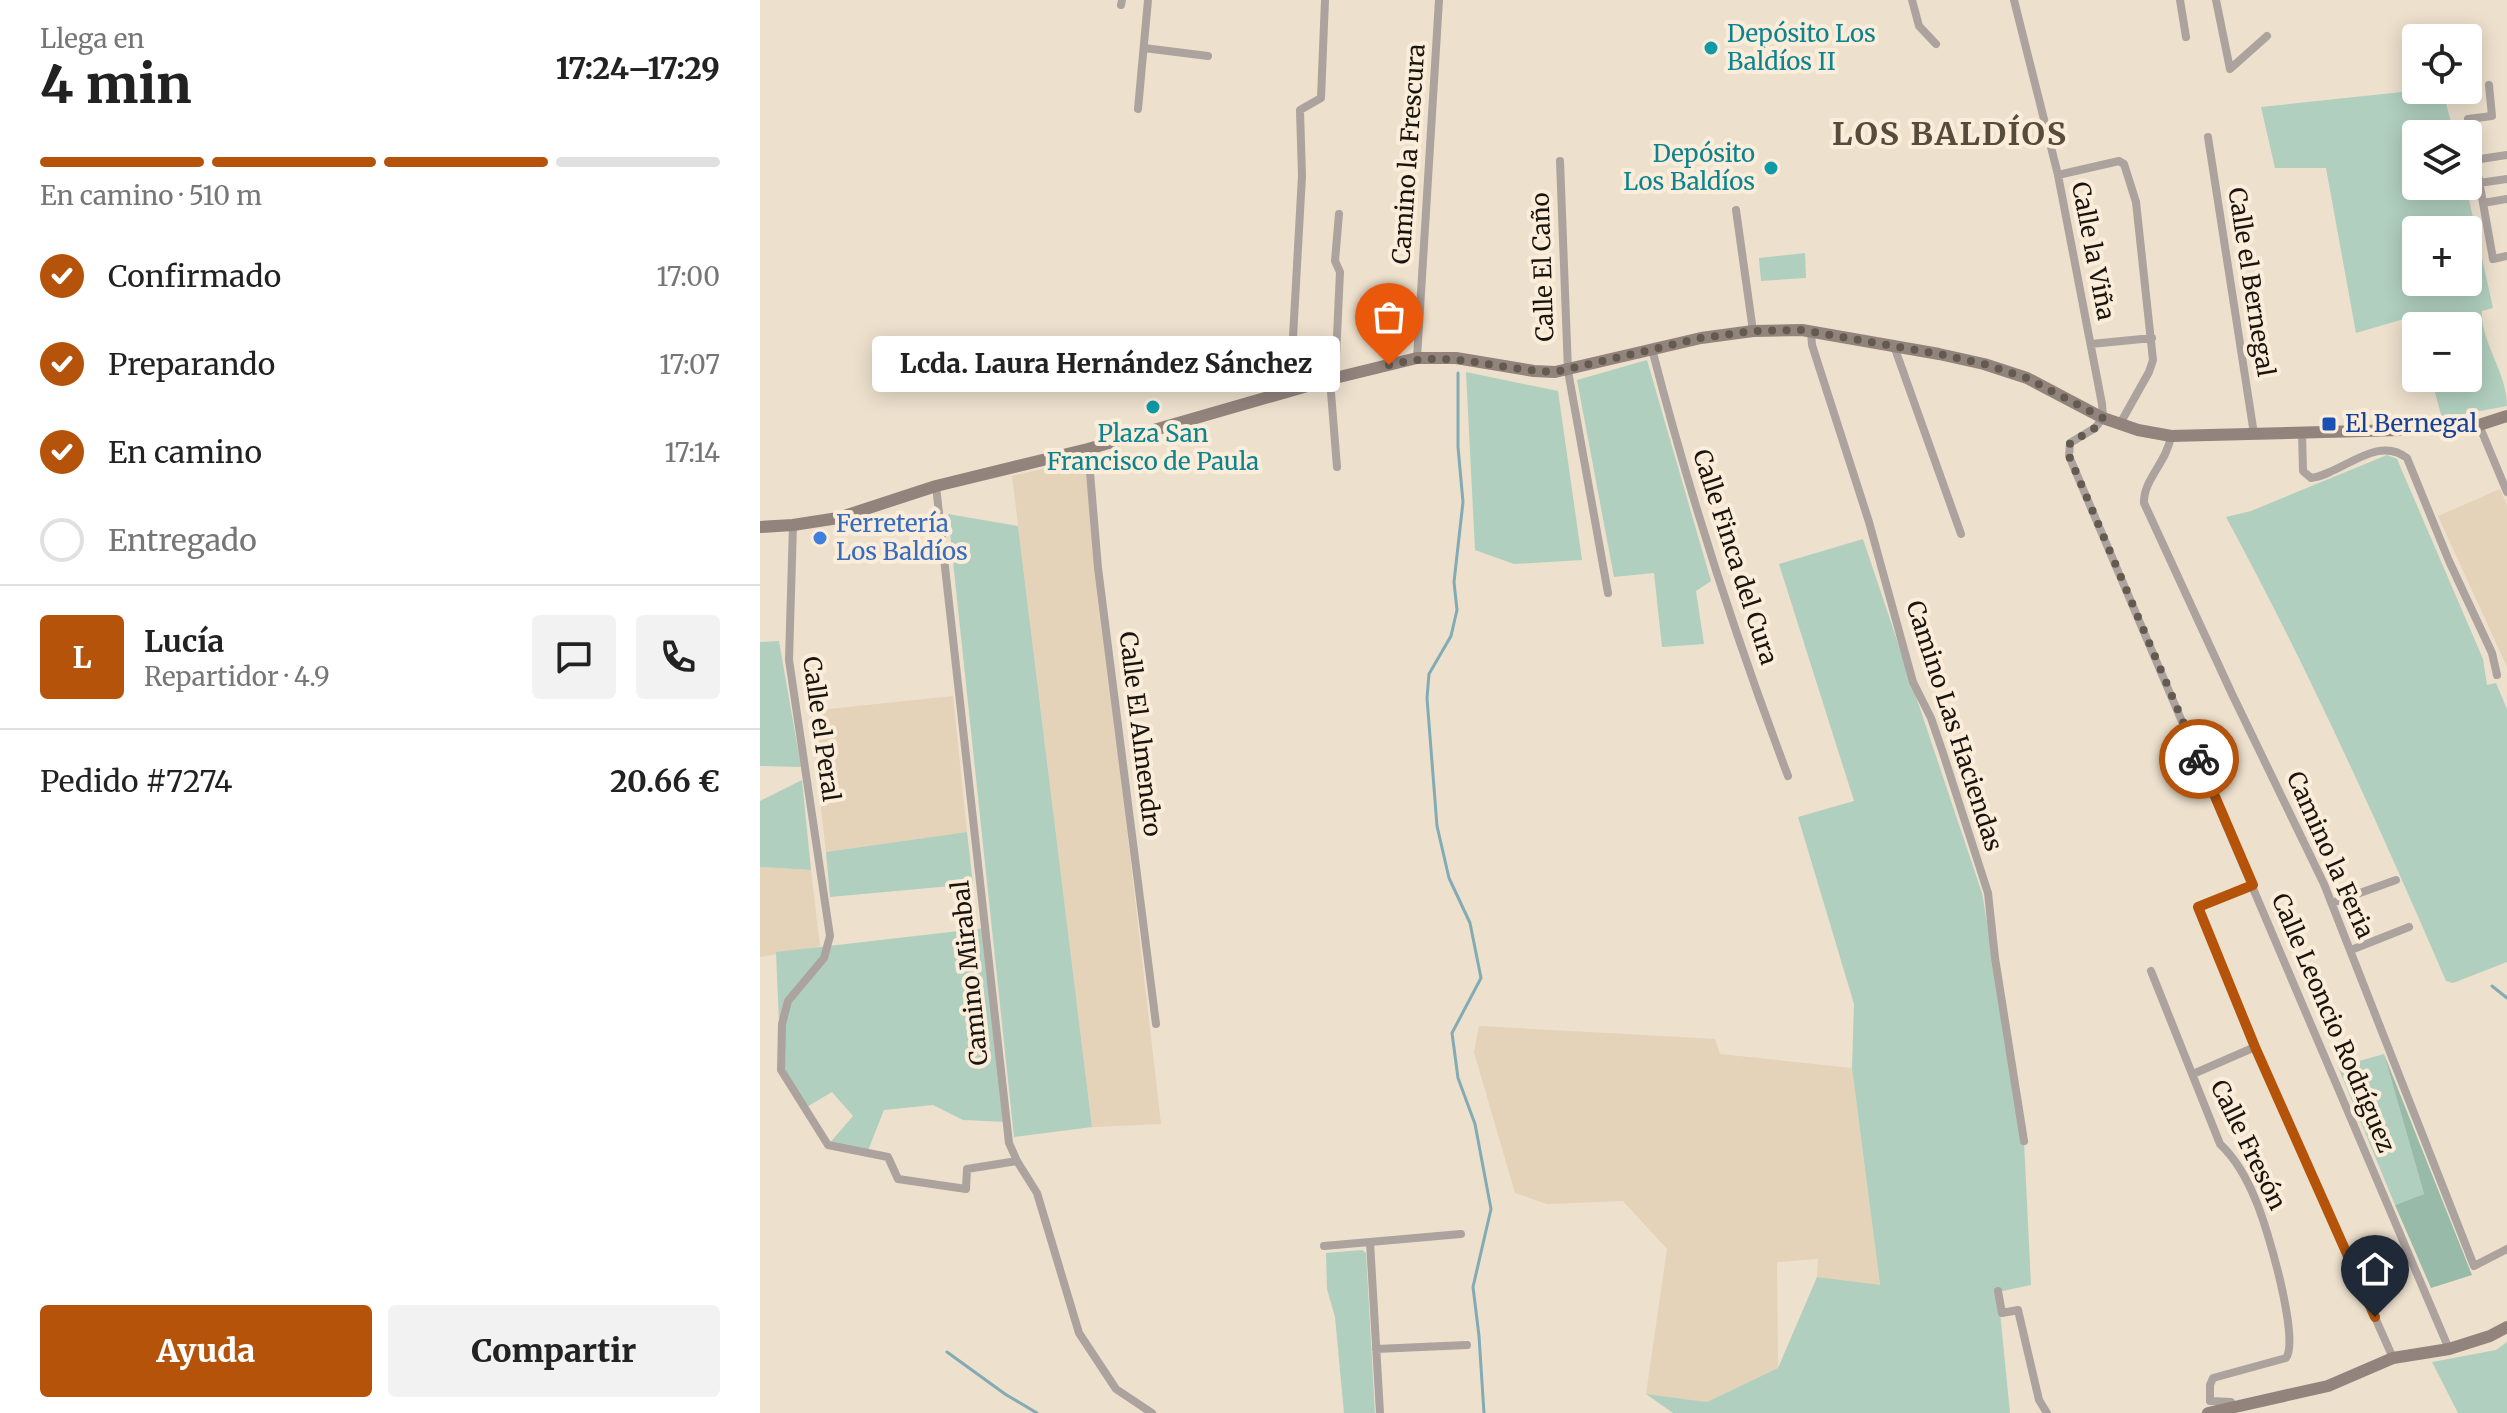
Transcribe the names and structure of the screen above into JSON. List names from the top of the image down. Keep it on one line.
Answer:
{"streets":{"street":["Camino la Frescura","Calle la Viña","Calle El Caño","Calle el Bernegal","Calle Finca del Cura","Camino Las Haciendas","Calle el Peral","Calle El Almendro","Camino la Feria","Camino Mirabal","Calle Leoncio Rodríguez","Calle Fresón"]},"crossings":[["Calle la Viña","Calle Leoncio Rodríguez"],["Calle el Peral","Camino Mirabal"]],"districts":["LOS BALDÍOS"],"places":{"other":["Depósito Los Baldíos II","Depósito Los Baldíos","Lcda. Laura Hernández Sánchez","Plaza San Francisco de Paula","Ferretería Los Baldíos"],"transit":["El Bernegal"]},"page":{"heading":["4 min","Llega en","17:24–17:29"],"panel":["Lucía","Repartidor · 4.9","Pedido #7274","20.66 €"],"map_buttons":["+","−"],"bar":"En camino · 510 m","list":[["Confirmado","17:00"],["Preparando","17:07"],["En camino","17:14"],"Entregado"],"bubble":"Lcda. Laura Hernández Sánchez","round":"L","buttons":["Ayuda","Compartir"]}}
